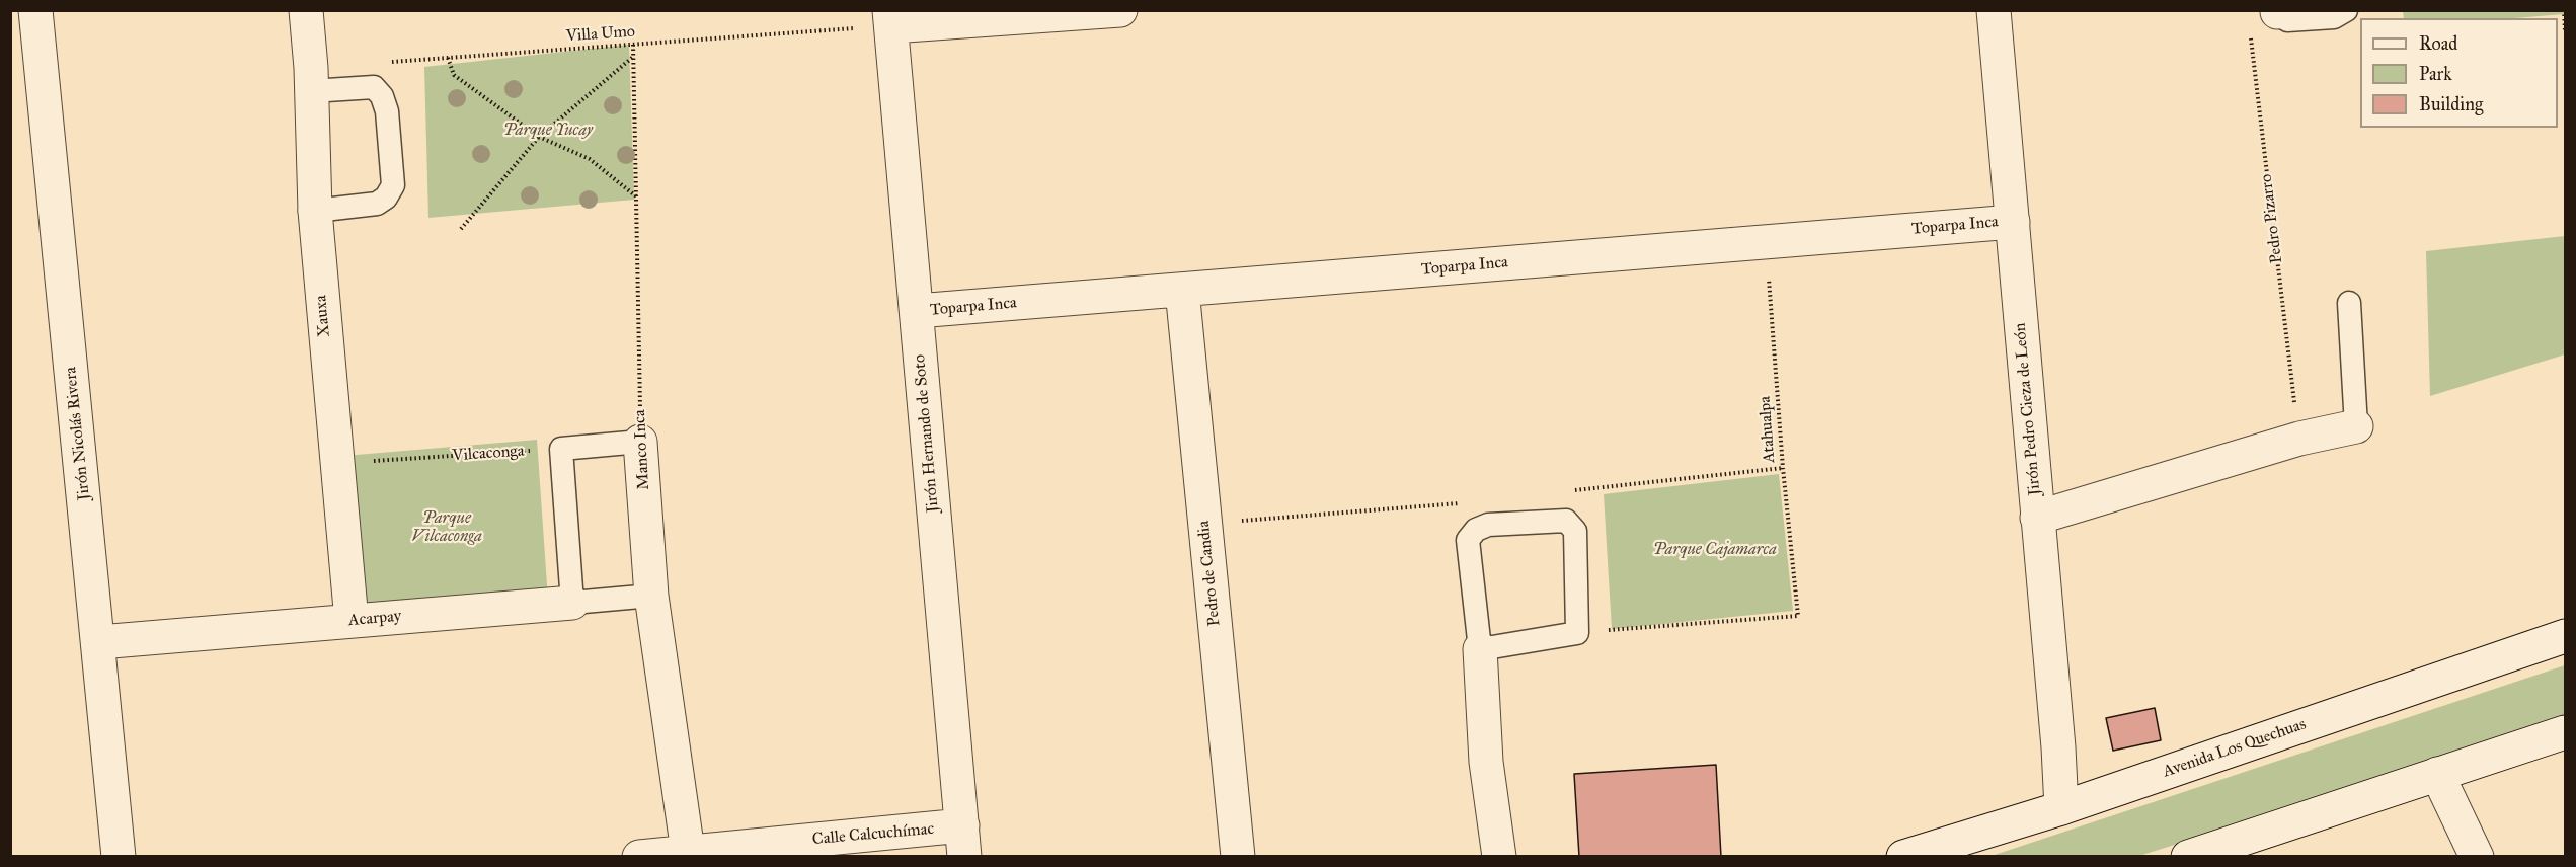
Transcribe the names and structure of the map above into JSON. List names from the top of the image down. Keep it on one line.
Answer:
{"streets":{"street":["Toparpa Inca","Xauxa","Jirón Pedro Cieza de León","Jirón Nicolás Rivera","Jirón Hernando de Soto","Manco Inca","Pedro de Candia","Acarpay","Avenida Los Quechuas","Calle Calcuchímac"],"path":["Villa Umo","Pedro Pizarro","Atahualpa","Vilcaconga"]},"crossings":[["Villa Umo","Jirón Hernando de Soto"],["Villa Umo","Manco Inca"],["Toparpa Inca","Jirón Pedro Cieza de León"],["Toparpa Inca","Atahualpa"],["Toparpa Inca","Jirón Hernando de Soto"],["Toparpa Inca","Pedro de Candia"],["Xauxa","Vilcaconga"],["Xauxa","Acarpay"],["Jirón Pedro Cieza de León","Avenida Los Quechuas"],["Jirón Nicolás Rivera","Acarpay"],["Jirón Hernando de Soto","Calle Calcuchímac"],["Manco Inca","Acarpay"],["Manco Inca","Calle Calcuchímac"]],"parks":["Parque Yucay","Parque Vilcaconga","Parque Cajamarca"],"legend":["Road","Park","Building"]}
